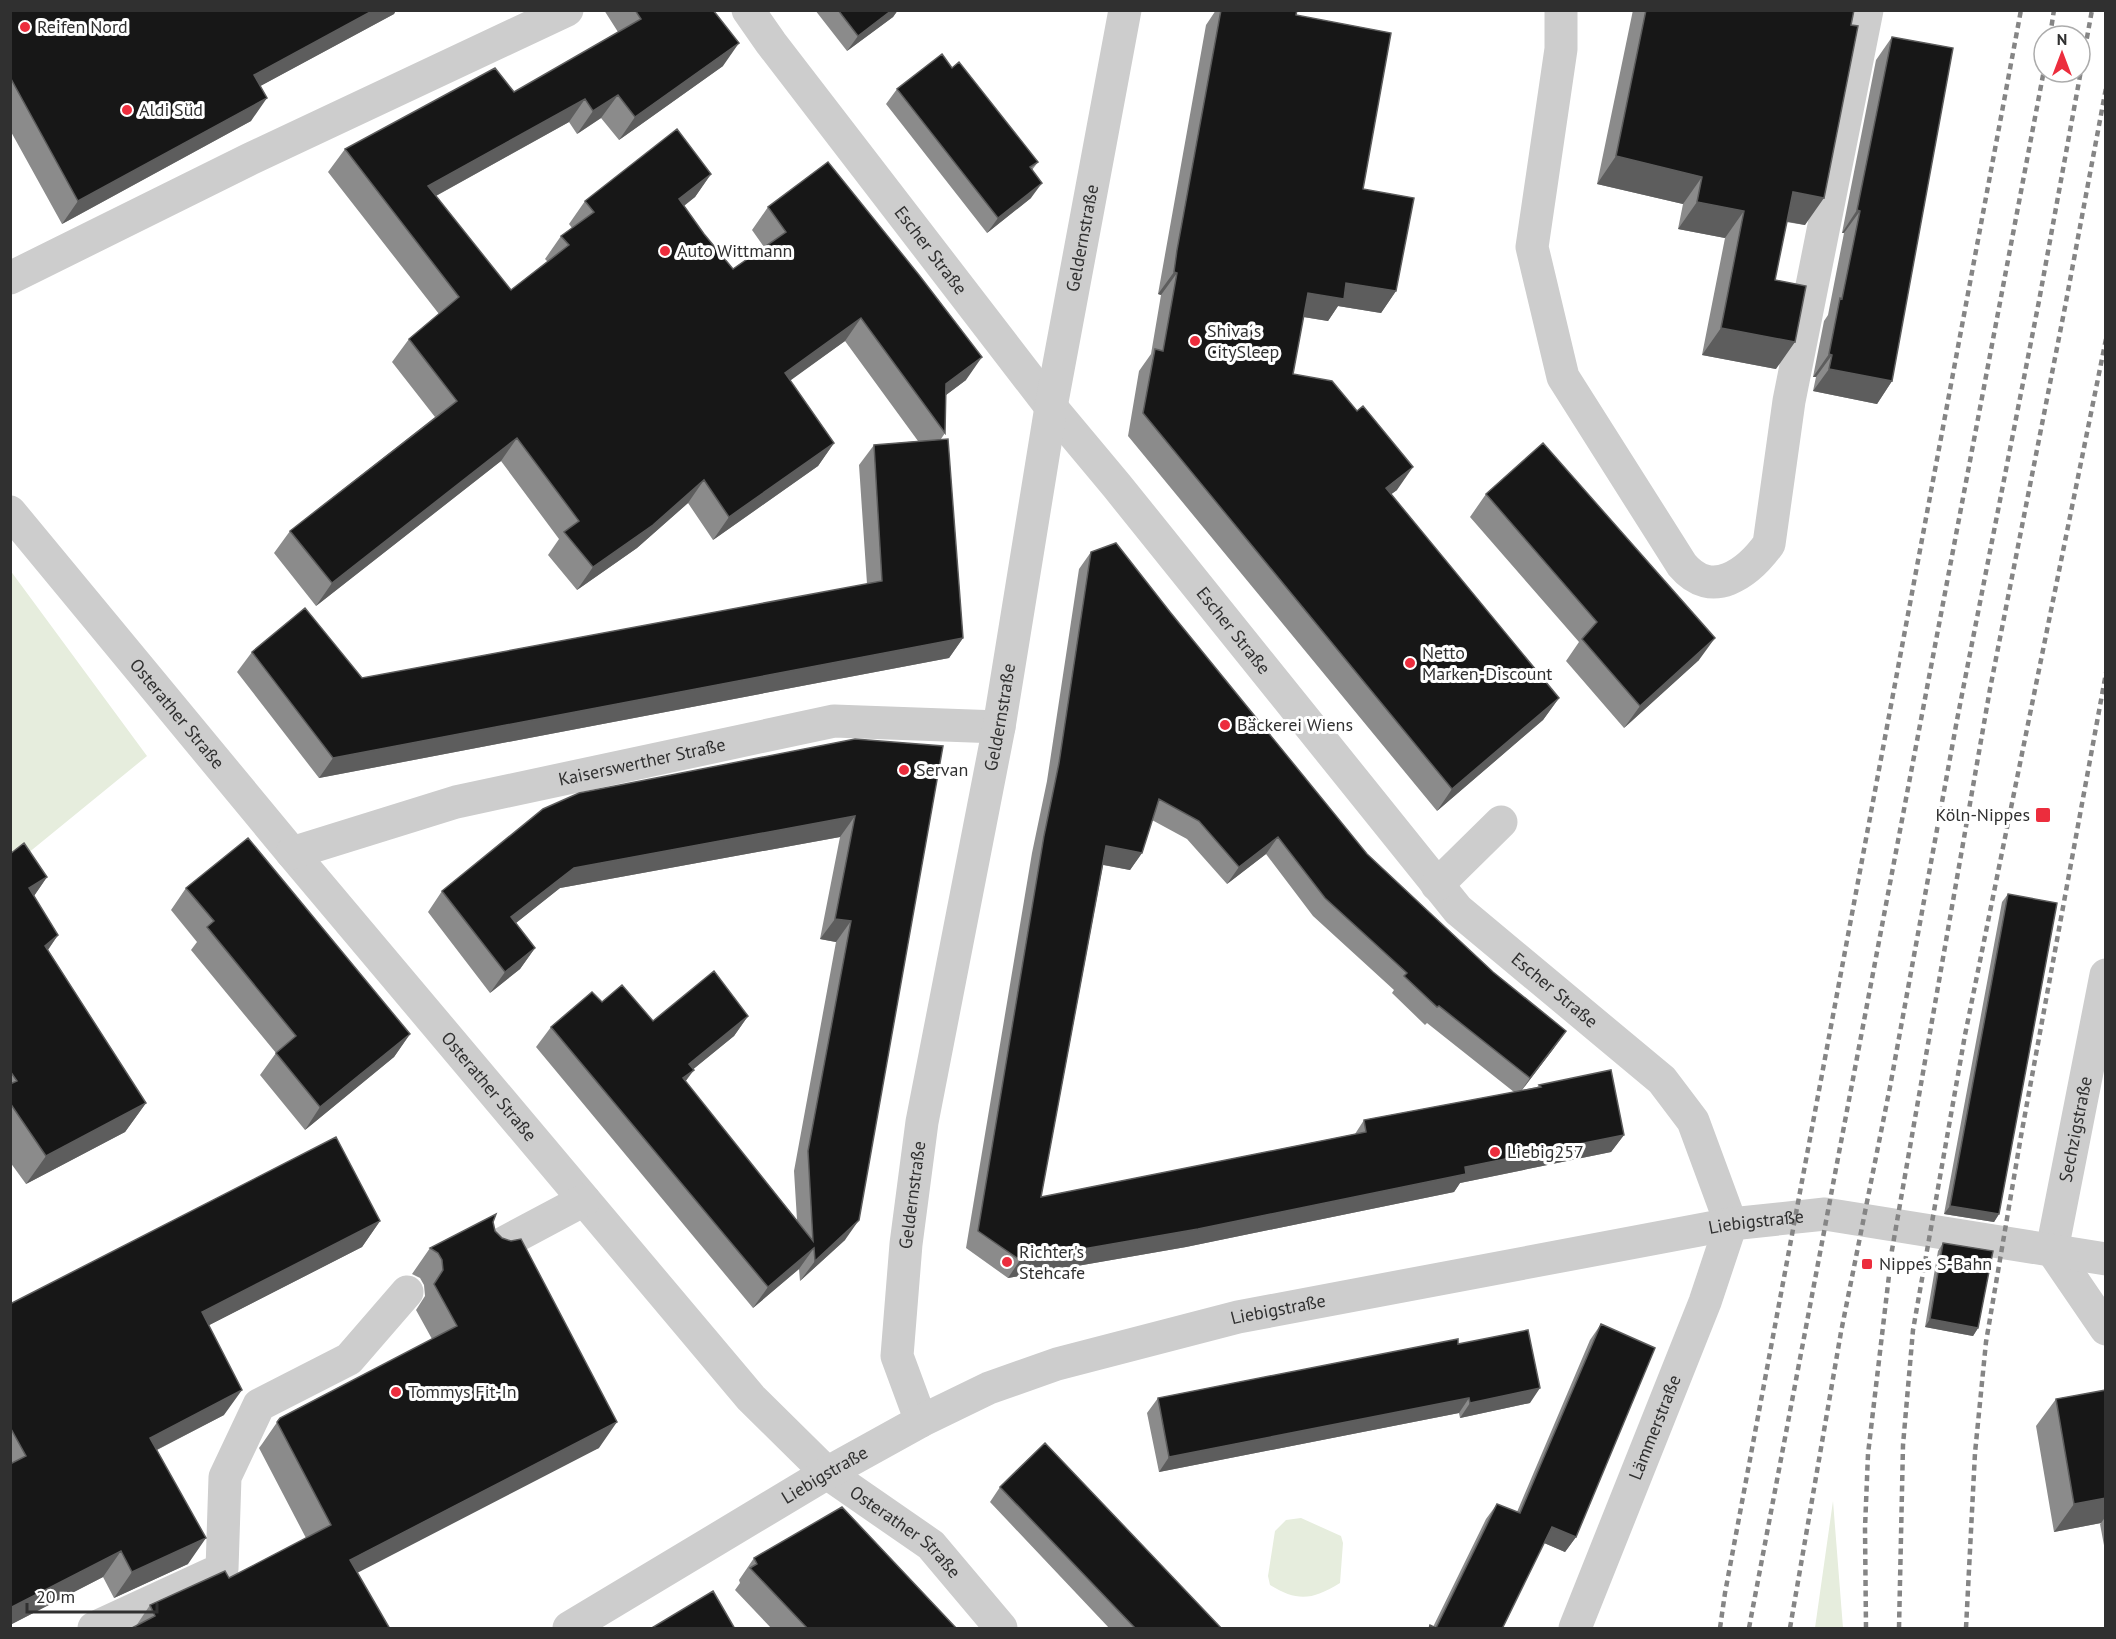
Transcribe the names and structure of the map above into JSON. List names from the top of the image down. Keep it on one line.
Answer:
{"streets":{"street":["Geldernstraße","Escher Straße","Osterather Straße","Kaiserswerther Straße","Sechzigstraße","Liebigstraße","Lämmerstraße"]},"crossings":[["Geldernstraße","Escher Straße"],["Geldernstraße","Kaiserswerther Straße"],["Geldernstraße","Liebigstraße"],["Escher Straße","Liebigstraße"],["Escher Straße","Lämmerstraße"],["Osterather Straße","Kaiserswerther Straße"],["Osterather Straße","Liebigstraße"],["Sechzigstraße","Liebigstraße"],["Liebigstraße","Lämmerstraße"]],"places":{"other":["Reifen Nord","Aldi Süd","Auto Wittmann","Shiva´s CitySleep","Netto Marken-Discount","Bäckerei Wiens","Servan","Liebig257","Richter's Stehcafe","Tommys Fit-In"],"transit":["Köln-Nippes","Nippes S-Bahn"]},"scale_bar":"20 m","north":"top"}
